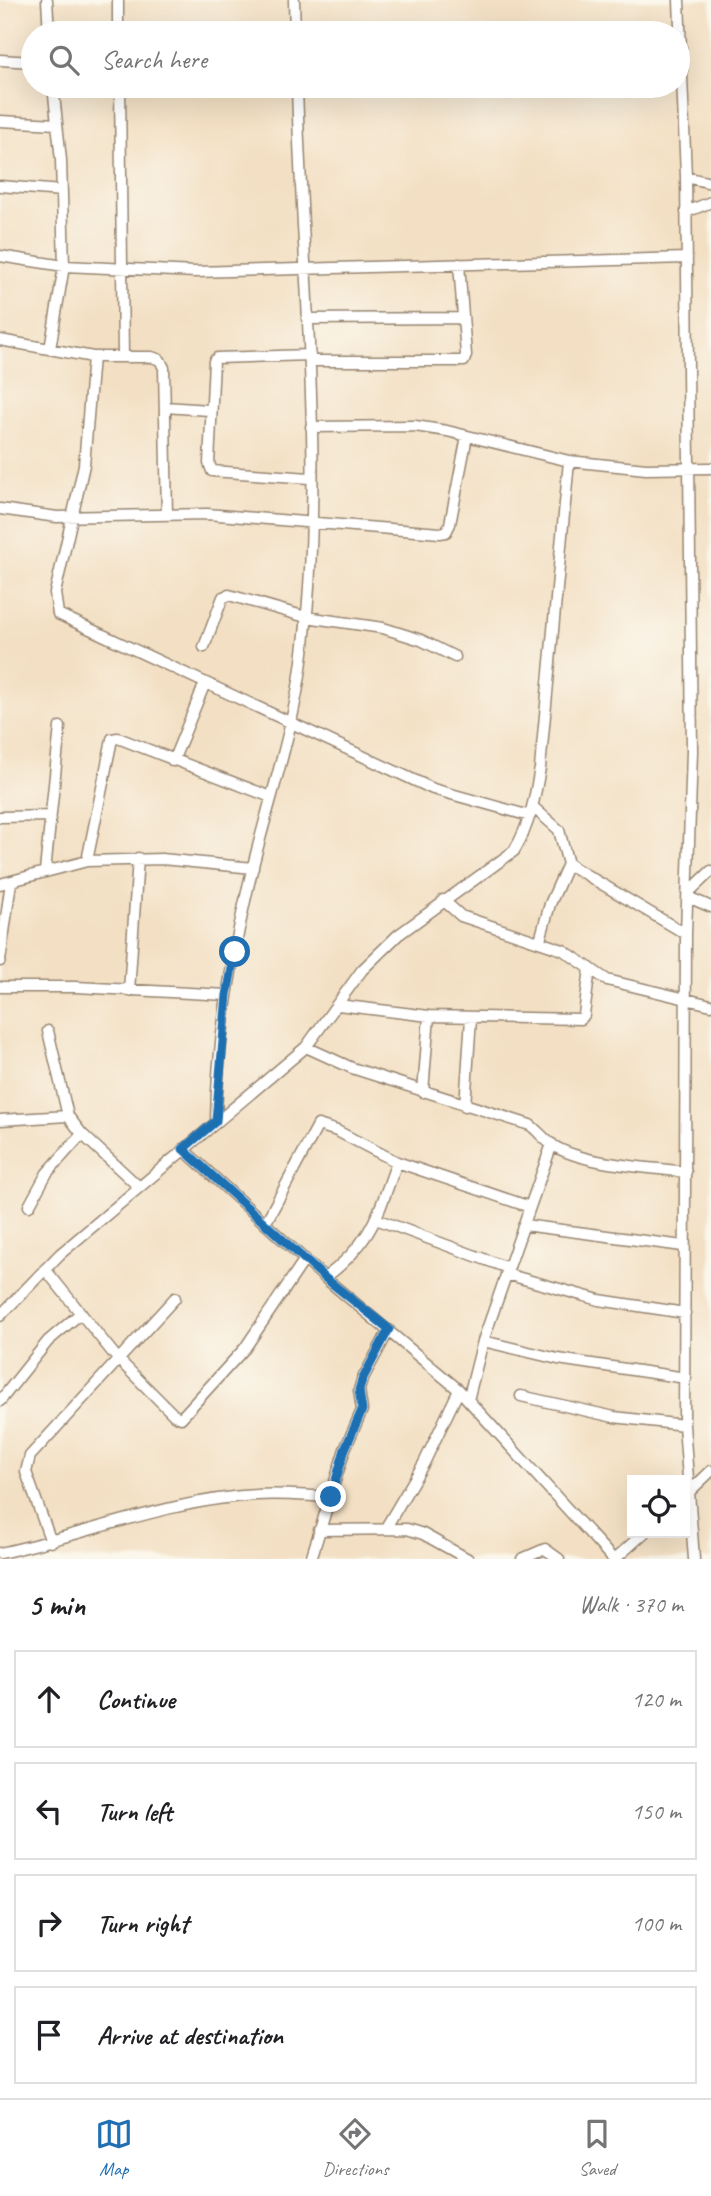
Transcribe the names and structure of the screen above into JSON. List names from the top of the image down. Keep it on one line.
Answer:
{"page":{"search":"Search here","heading":["5 min","Walk · 370 m"],"list":[["Continue","120 m"],["Turn left","150 m"],["Turn right","100 m"],"Arrive at destination"],"nav":["Map","Directions","Saved"]}}
